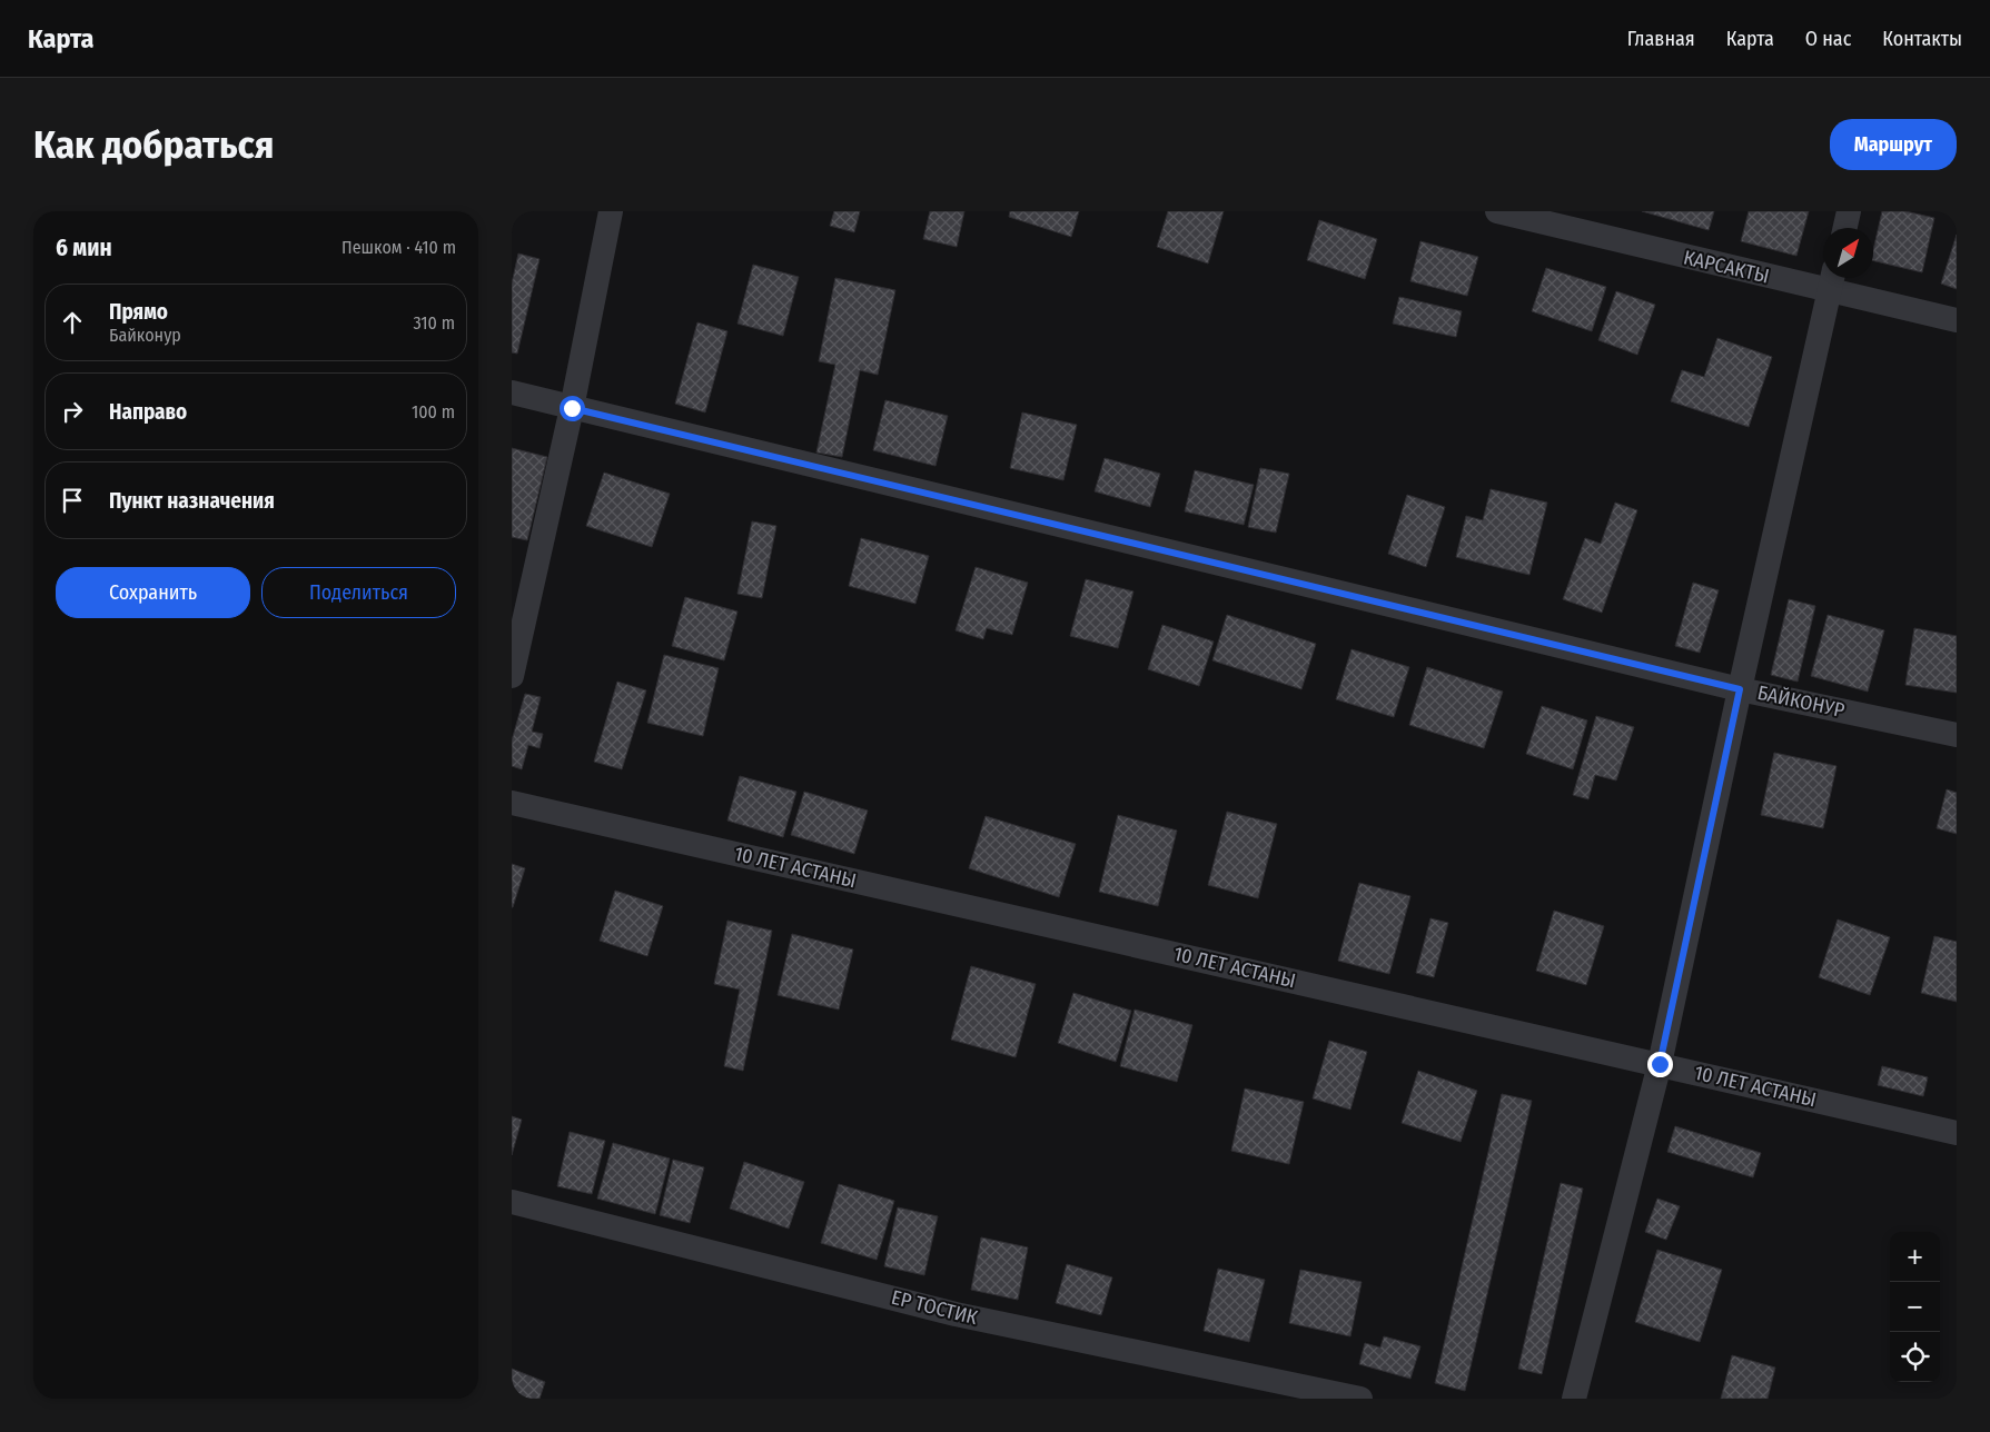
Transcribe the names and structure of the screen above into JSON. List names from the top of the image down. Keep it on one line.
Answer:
{"streets":{"street":["КАРСАКТЫ","БАЙКОНУР","10 ЛЕТ АСТАНЫ","ЕР ТОСТИК"]},"north":"top right","page":{"header":"Карта","nav":["Главная","Карта","О нас","Контакты"],"buttons":["Маршрут",["Сохранить","Поделиться"]],"title":"Как добраться","heading":["6 мин","Пешком · 410 m"],"list":[["Прямо","Байконур","310 m"],["Направо","100 m"],"Пункт назначения"],"map_buttons":["+","−"]}}
